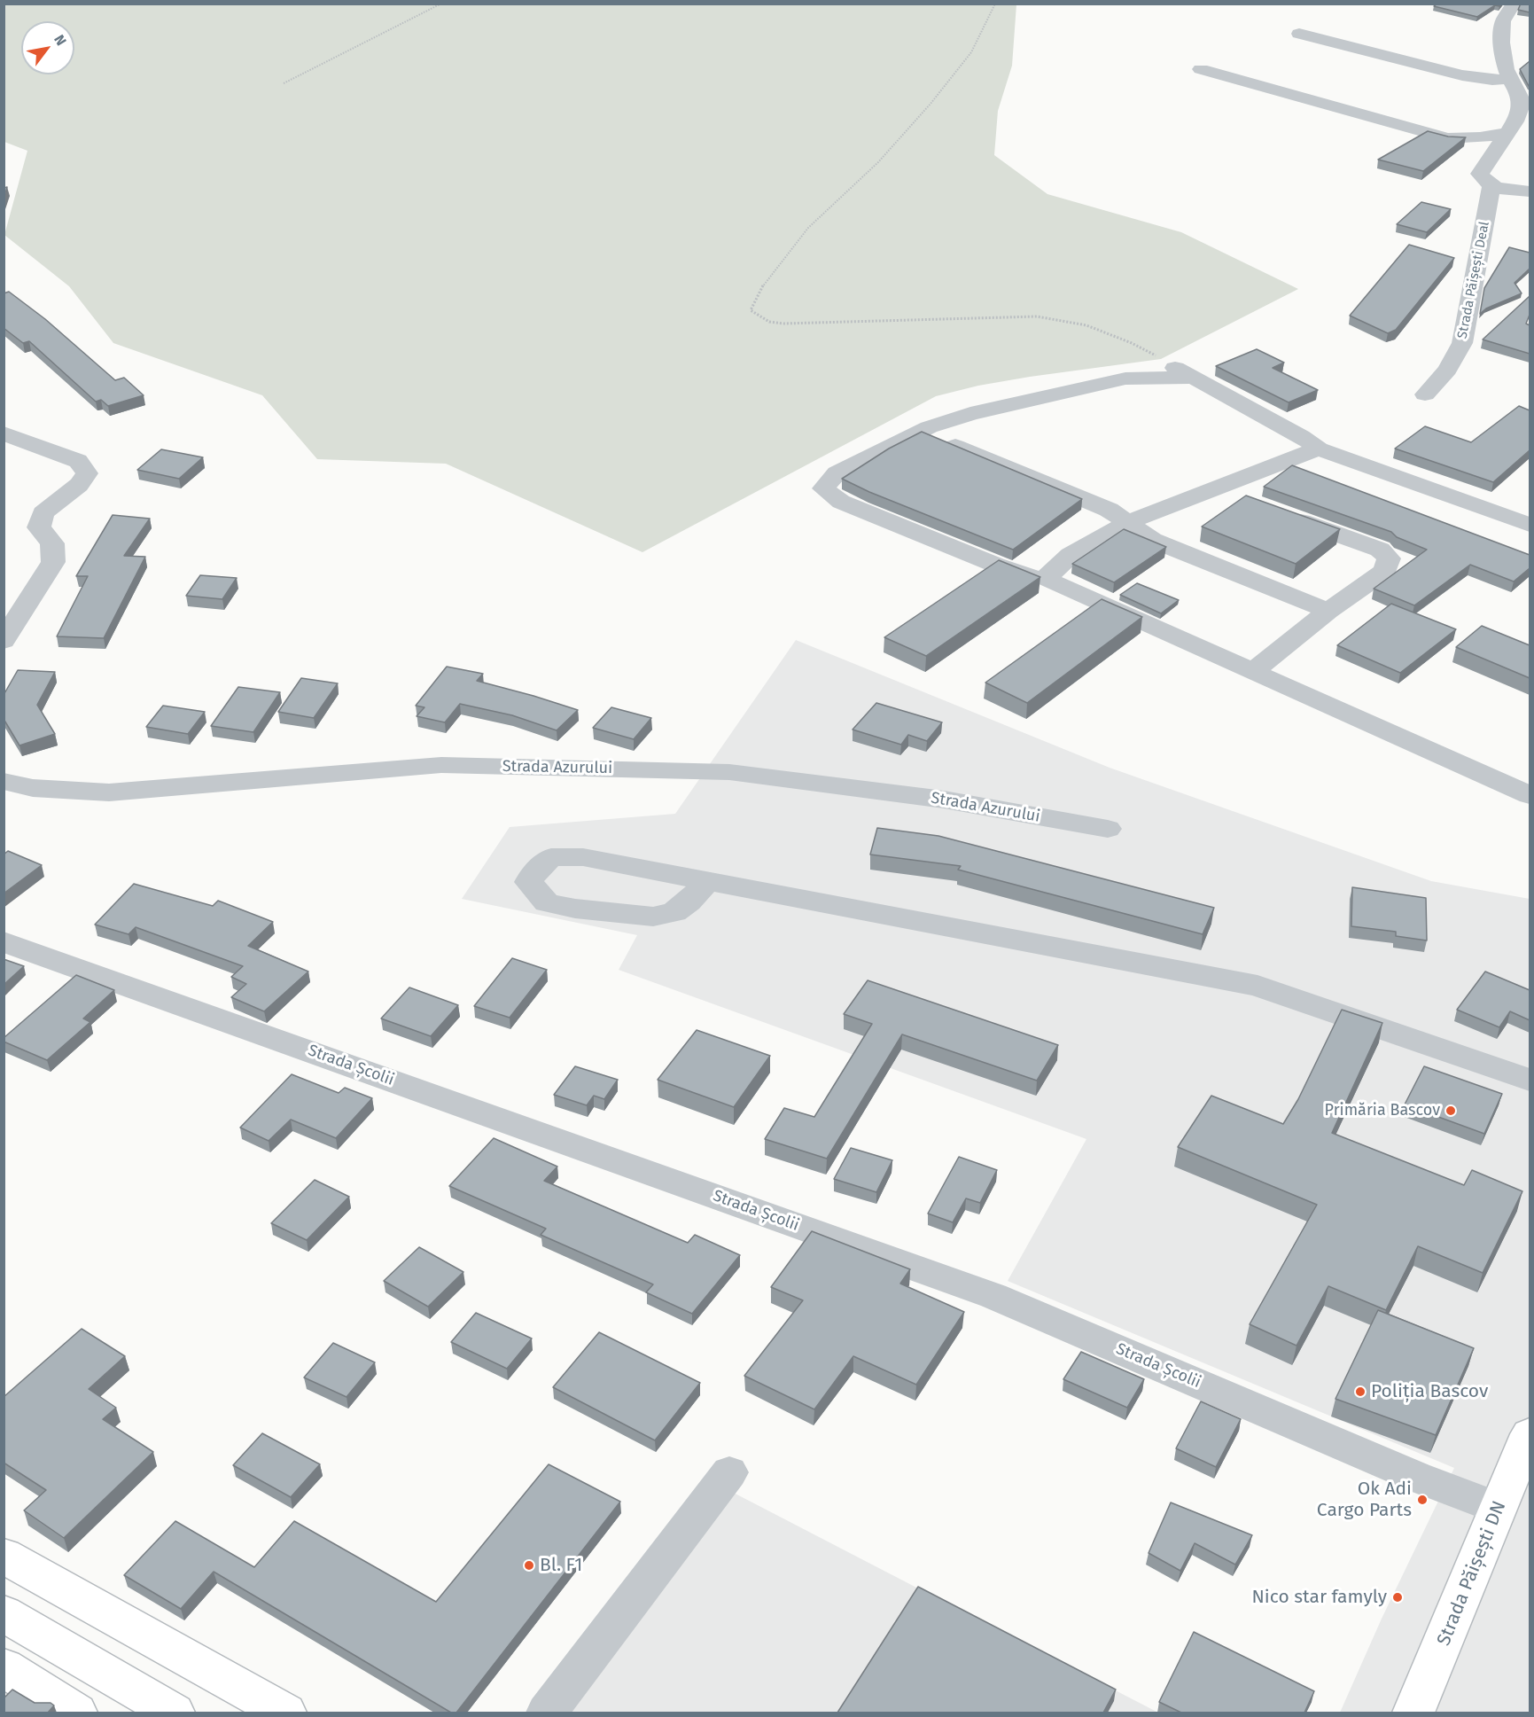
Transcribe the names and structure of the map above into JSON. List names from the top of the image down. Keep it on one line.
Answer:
{"streets":{"main road":["Strada Păișești DN"],"street":["Strada Păișești Deal","Strada Azurului","Strada Școlii"]},"crossings":[["Strada Școlii","Strada Păișești DN"]],"places":["Primăria Bascov","Poliția Bascov","Ok Adi Cargo Parts","Bl. F1","Nico star famyly"],"north":"top right"}
